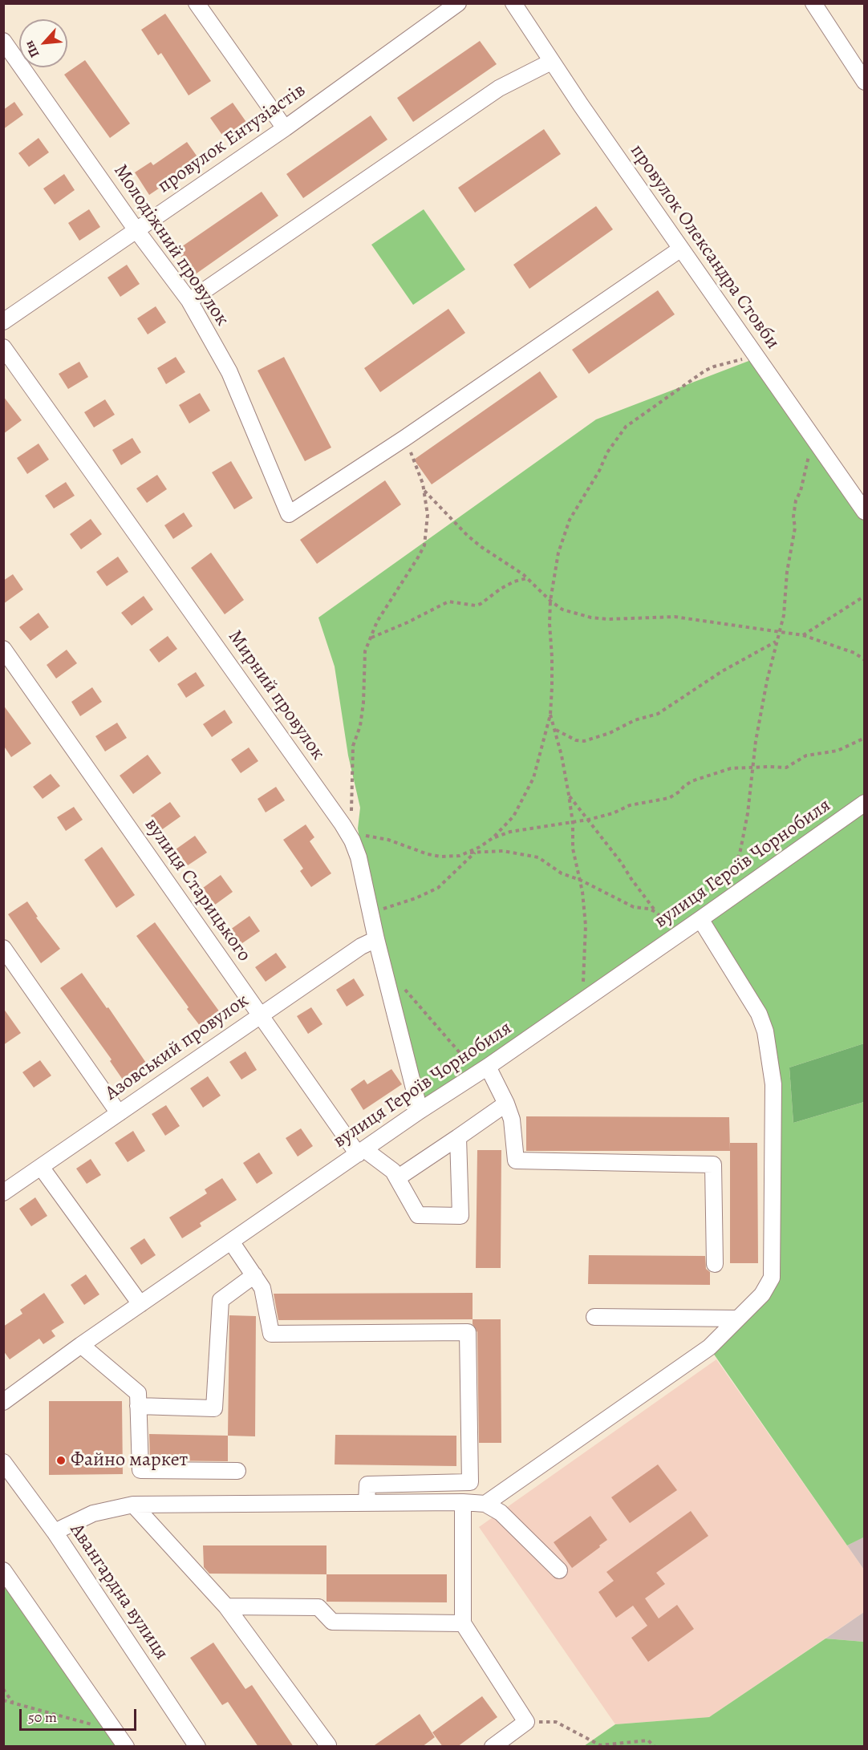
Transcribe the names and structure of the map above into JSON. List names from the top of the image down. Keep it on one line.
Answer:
{"streets":{"street":["провулок Ентузіастів","Молодіжний провулок","провулок Олександра Стовби","Мирний провулок","вулиця Героїв Чорнобиля","вулиця Старицького","Азовський провулок","Авангардна вулиця"]},"crossings":[["провулок Ентузіастів","Молодіжний провулок"],["Мирний провулок","вулиця Героїв Чорнобиля"],["Мирний провулок","Азовський провулок"],["вулиця Героїв Чорнобиля","вулиця Старицького"],["вулиця Старицького","Азовський провулок"]],"places":["Файно маркет"],"scale_bar":"50 m","north":"bottom left"}
